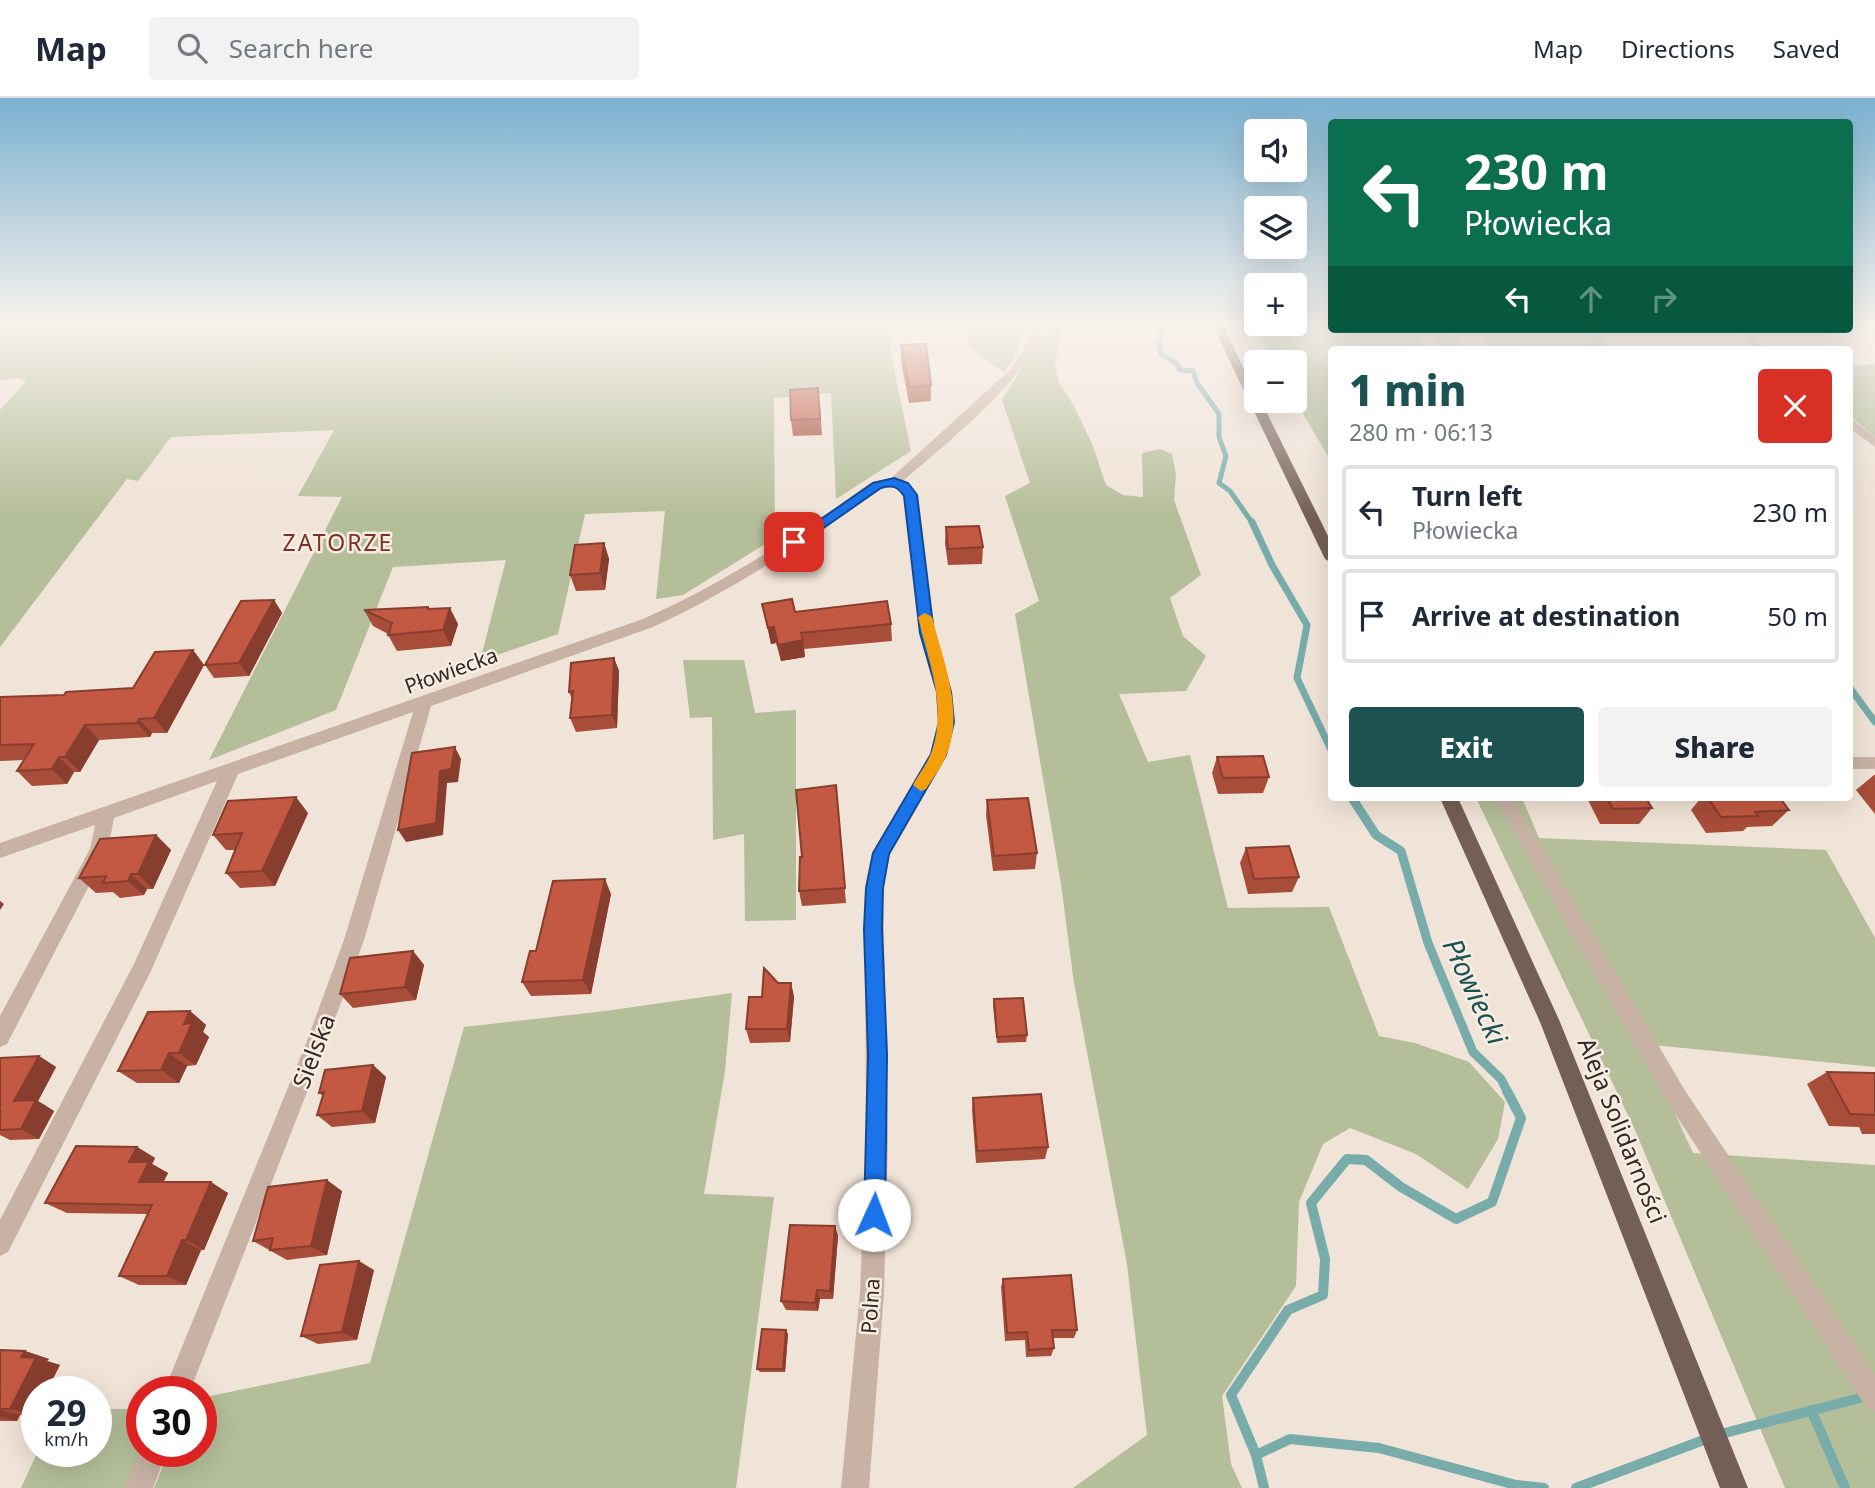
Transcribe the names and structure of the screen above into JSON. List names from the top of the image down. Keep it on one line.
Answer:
{"streets":{"main road":["Aleja Solidarności"],"street":["Płowiecka","Sielska","Polna"]},"crossings":[["Płowiecka","Sielska"],["Płowiecka","Polna"]],"districts":["ZATORZE"],"water":["Płowiecki"],"page":{"header":"Map","search":"Search here","nav":["Map","Directions","Saved"],"map_buttons":["+","−"],"turn":["230 m","Płowiecka"],"heading":["1 min","280 m · 06:13"],"list":[{"name":"Turn left","note":"Płowiecka","value":"230 m"},{"name":"Arrive at destination","value":"50 m"}],"buttons":["Exit","Share"],"speed":"29 km/h","limit":"30"}}
